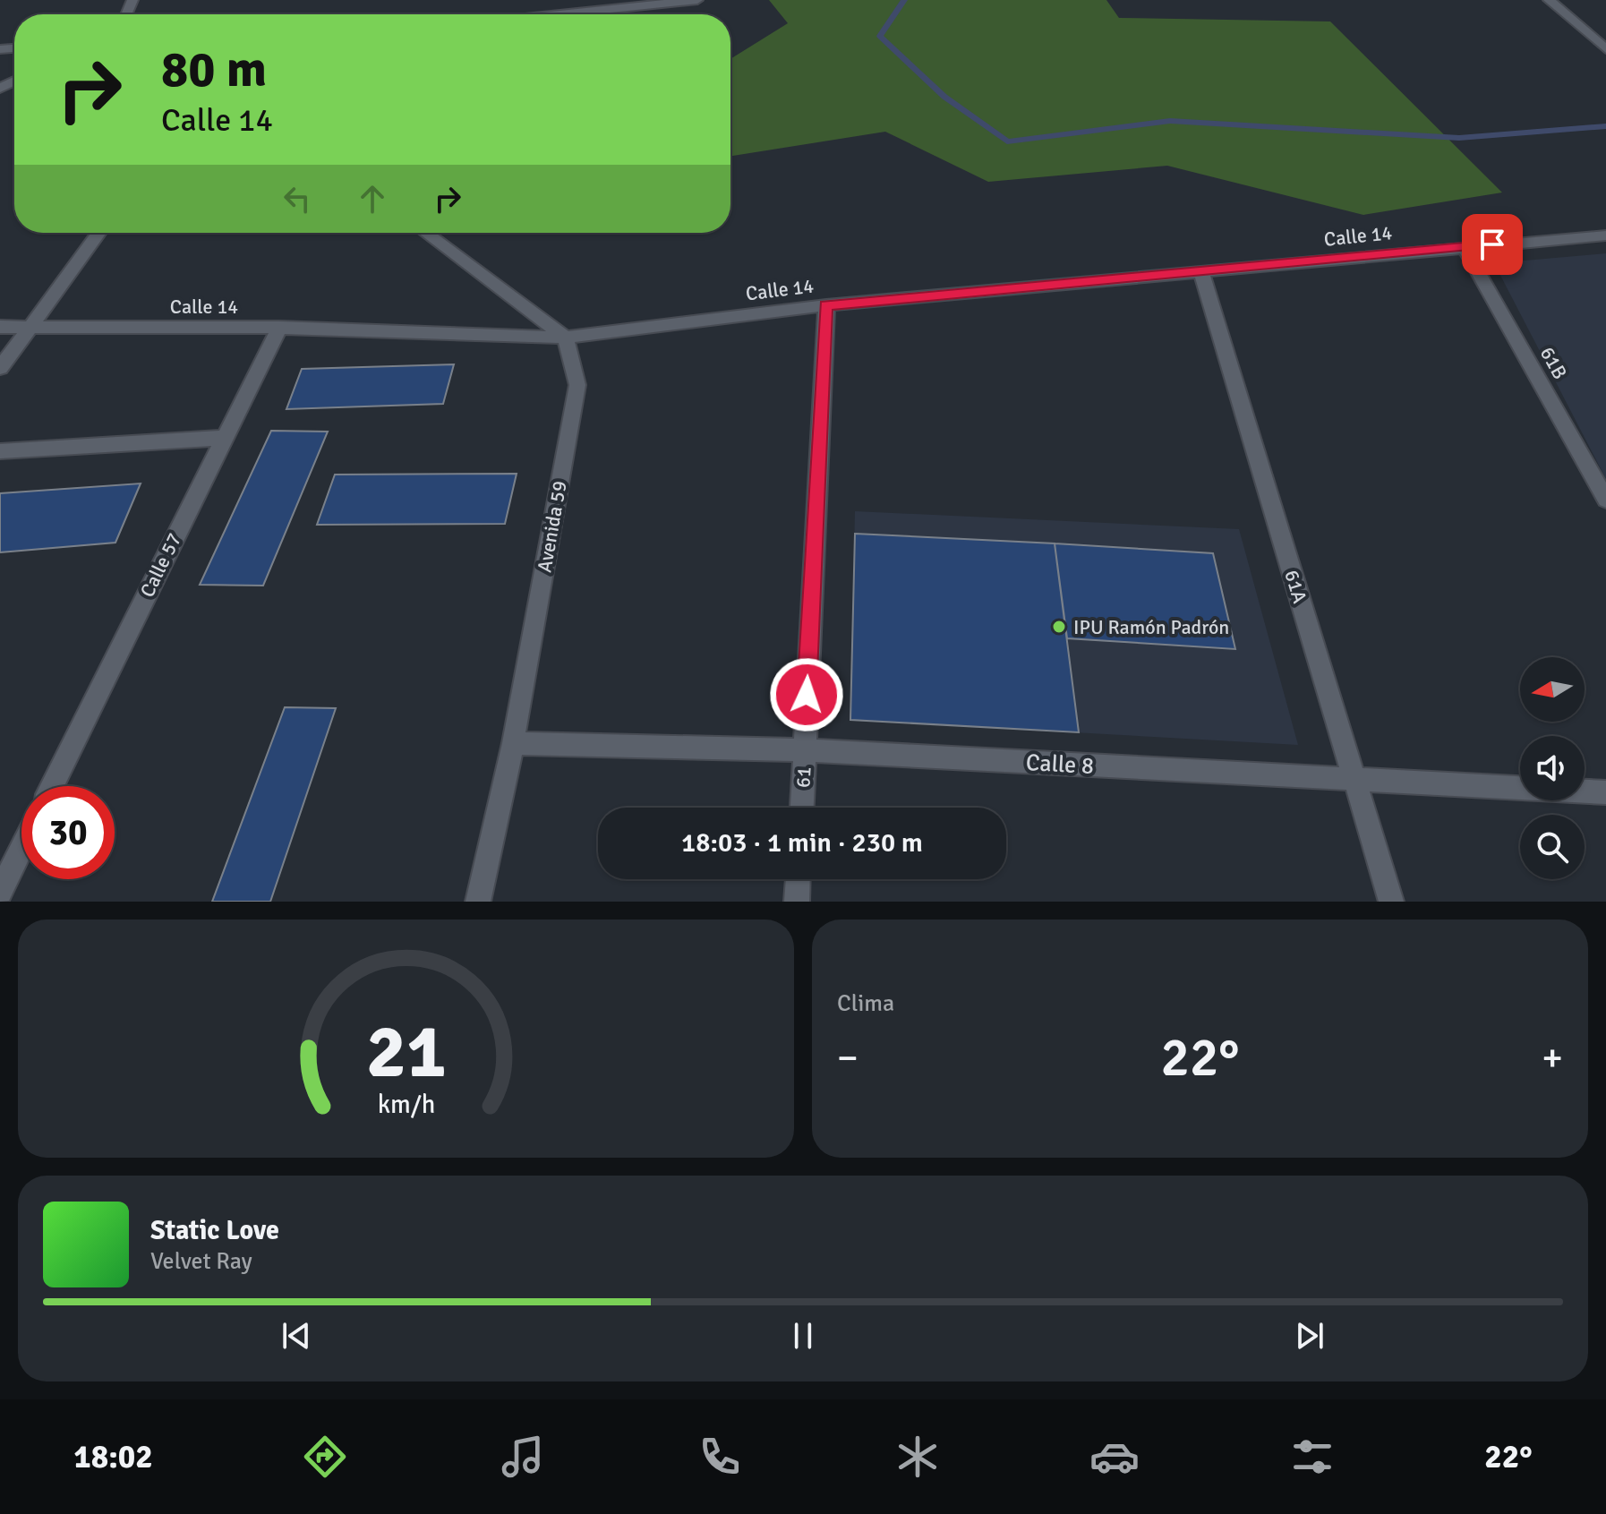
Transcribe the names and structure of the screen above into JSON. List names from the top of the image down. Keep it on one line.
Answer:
{"streets":{"street":["Calle 14","61B","Avenida 59","Calle 57","61A","Calle 8","61"]},"crossings":[["Calle 14","61B"],["Calle 14","Avenida 59"],["Calle 14","Calle 57"],["Calle 14","61A"],["Calle 14","61"],["Avenida 59","Calle 8"],["61A","Calle 8"],["Calle 8","61"]],"places":["IPU Ramón Padrón"],"north":"left","page":{"turn":["80 m","Calle 14"],"limit":"30","trip":"18:03 · 1 min · 230 m","tile":"Clima","heat":["−","22°","+"],"song":["Static Love","Velvet Ray"],"tabs":["18:02","22°"],"gauge":["21","km/h"]}}
